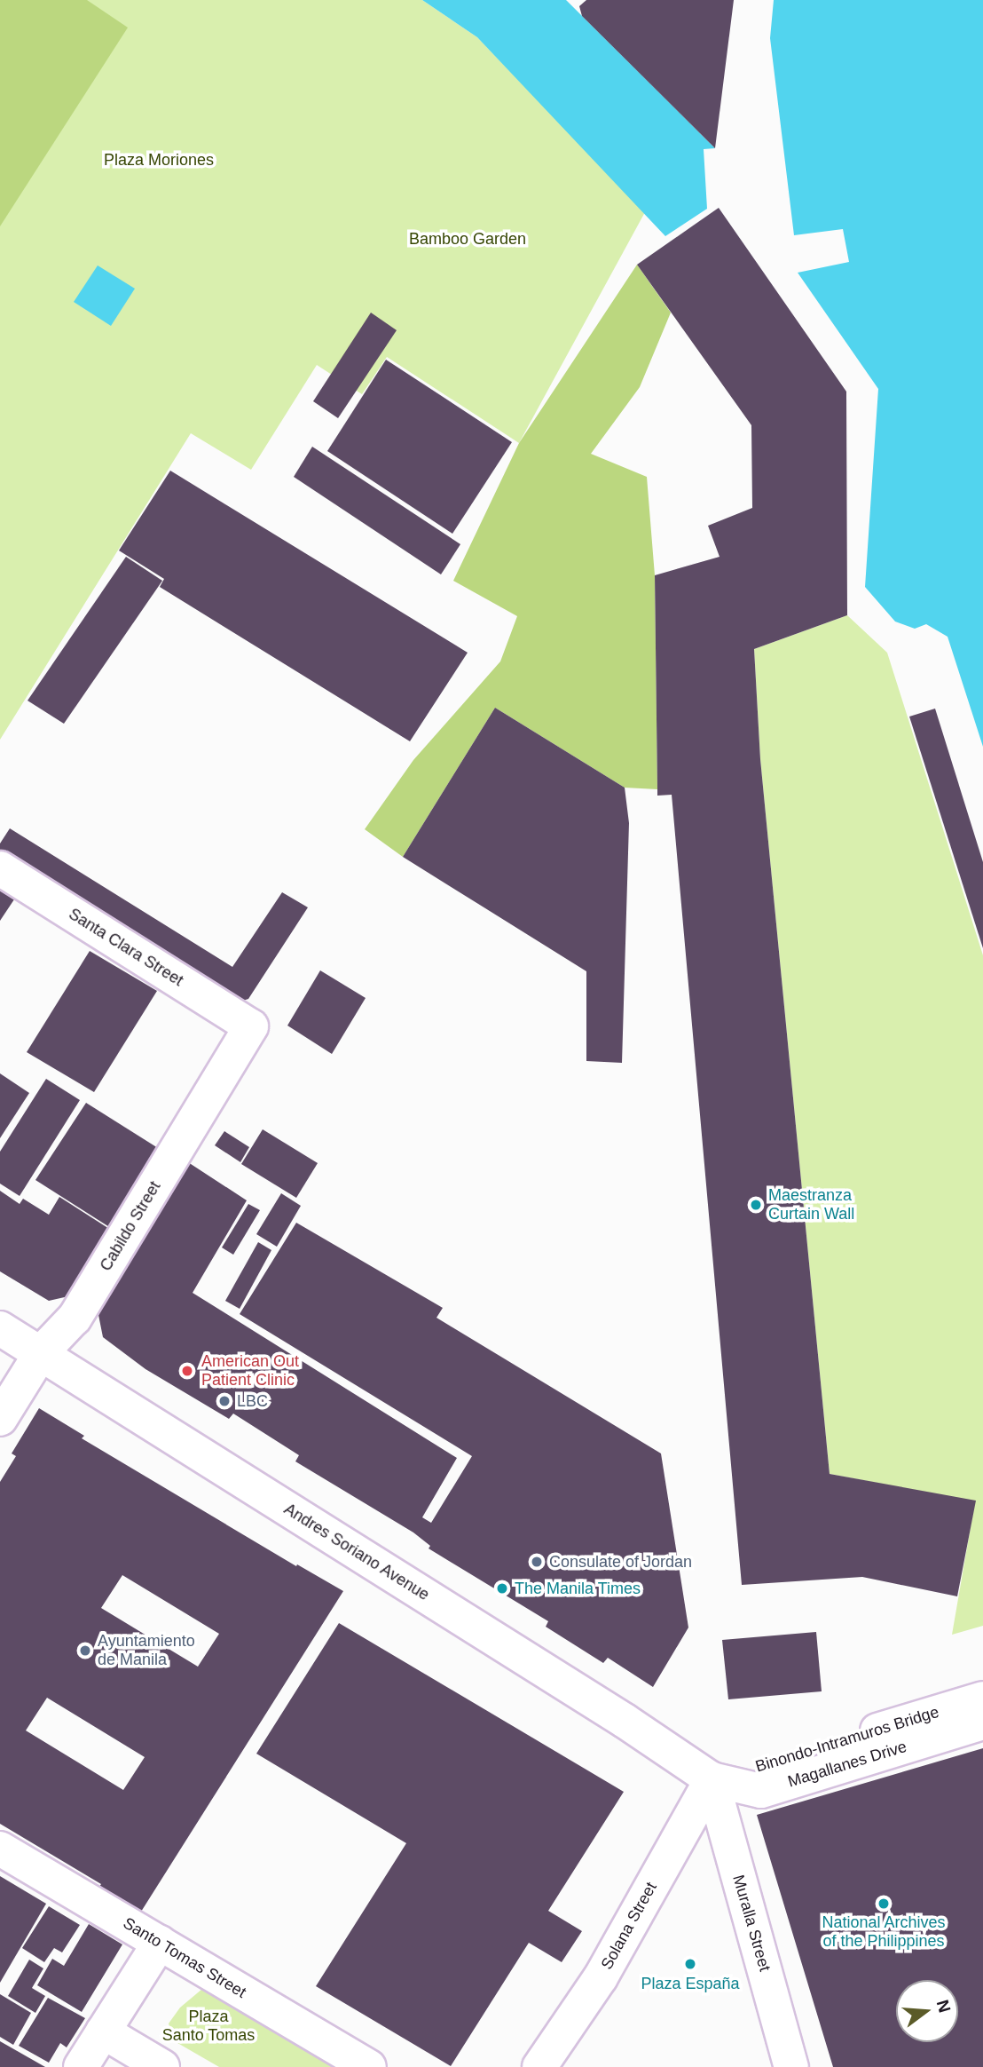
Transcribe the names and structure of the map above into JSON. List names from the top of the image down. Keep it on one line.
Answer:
{"streets":{"street":["Santa Clara Street","Cabildo Street","Andres Soriano Avenue","Binondo-Intramuros Bridge","Magallanes Drive","Muralla Street","Solana Street","Santo Tomas Street"]},"crossings":[["Santa Clara Street","Cabildo Street"],["Cabildo Street","Andres Soriano Avenue"],["Andres Soriano Avenue","Binondo-Intramuros Bridge"],["Andres Soriano Avenue","Magallanes Drive"],["Andres Soriano Avenue","Muralla Street"],["Andres Soriano Avenue","Solana Street"],["Binondo-Intramuros Bridge","Magallanes Drive"],["Binondo-Intramuros Bridge","Muralla Street"],["Binondo-Intramuros Bridge","Solana Street"],["Magallanes Drive","Muralla Street"],["Magallanes Drive","Solana Street"],["Muralla Street","Solana Street"]],"parks":["Plaza Moriones","Bamboo Garden","Plaza Santo Tomas"],"places":["Maestranza Curtain Wall","American Out Patient Clinic","LBC","Consulate of Jordan","The Manila Times","Ayuntamiento de Manila","National Archives of the Philippines","Plaza España"],"north":"right"}
